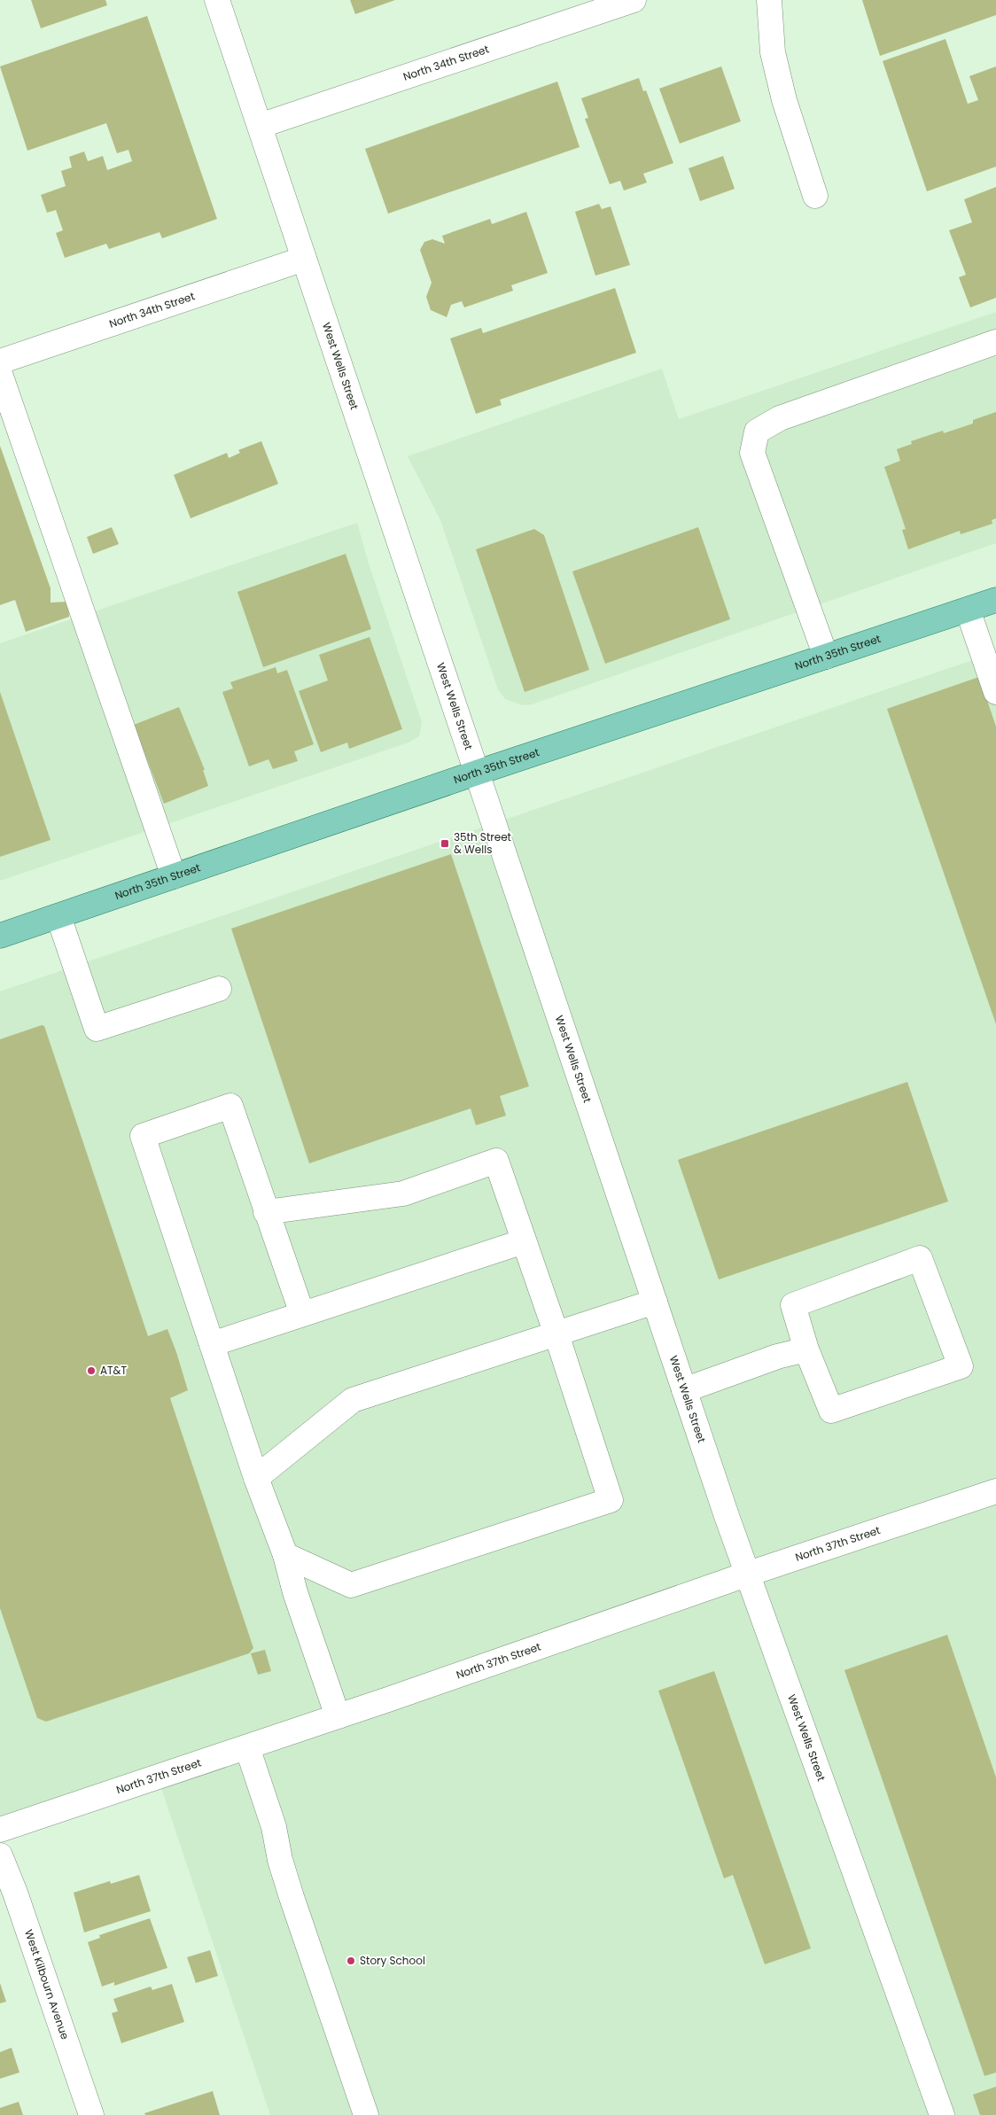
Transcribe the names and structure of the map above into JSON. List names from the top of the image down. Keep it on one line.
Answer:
{"streets":{"main road":["North 35th Street"],"street":["North 34th Street","West Wells Street","North 37th Street","West Kilbourn Avenue"]},"crossings":[["North 34th Street","West Wells Street"],["West Wells Street","North 35th Street"],["West Wells Street","North 37th Street"]],"places":{"transit":["35th Street & Wells"],"other":["AT&T","Story School"]}}
